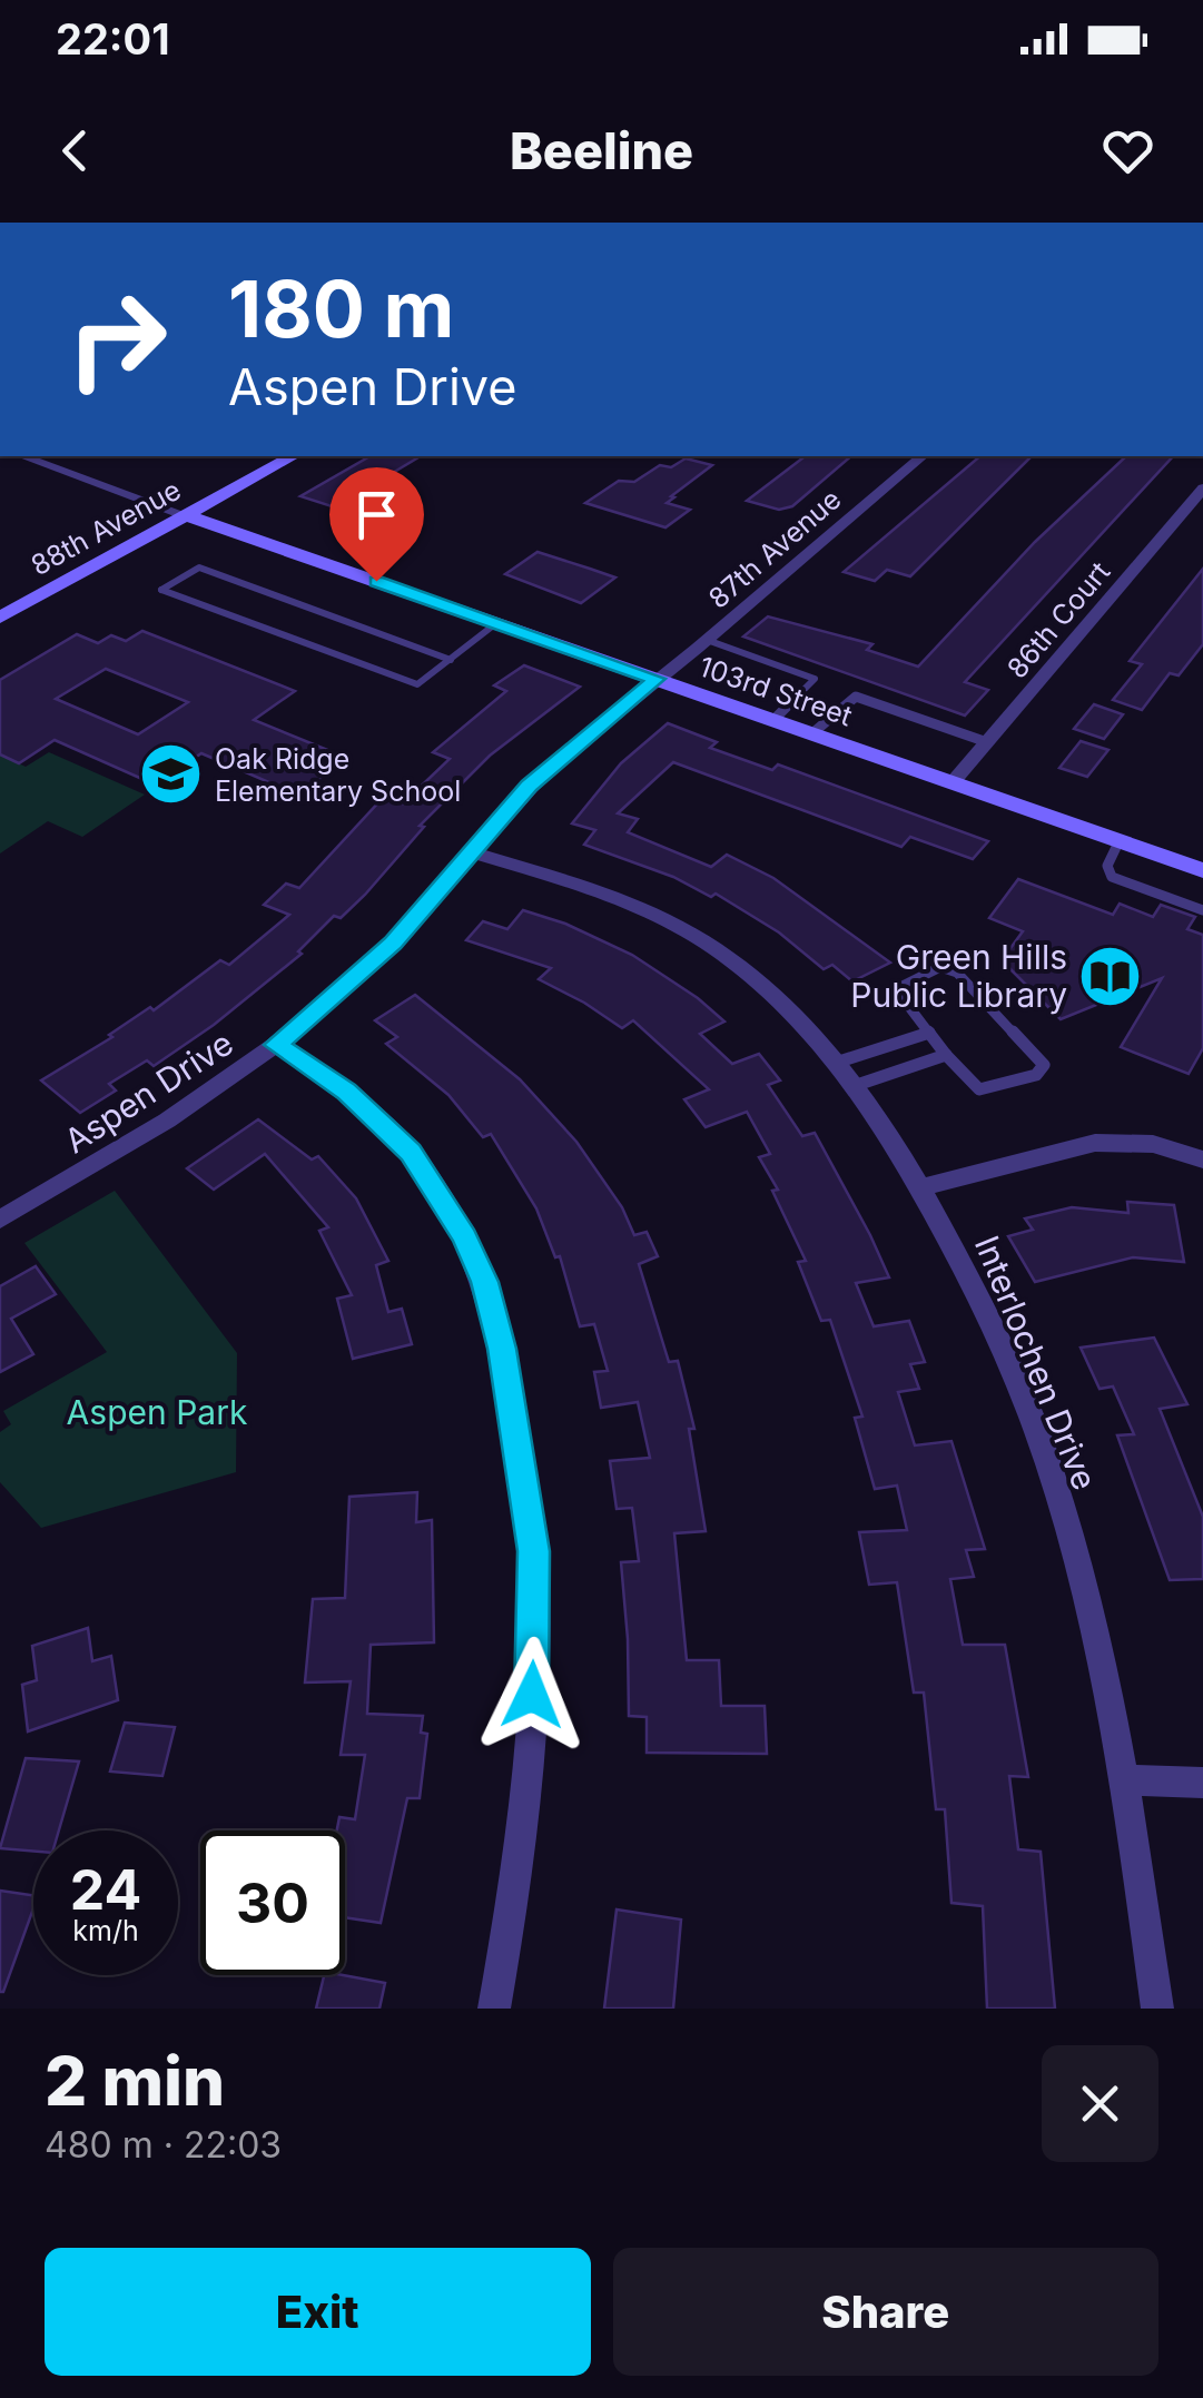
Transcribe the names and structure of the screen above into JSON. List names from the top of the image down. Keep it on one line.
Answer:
{"streets":{"street":["88th Avenue","87th Avenue","86th Court","103rd Street","Aspen Drive","Interlochen Drive"]},"crossings":[["88th Avenue","103rd Street"],["87th Avenue","103rd Street"],["87th Avenue","Aspen Drive"],["86th Court","103rd Street"],["103rd Street","Aspen Drive"],["Aspen Drive","Interlochen Drive"]],"parks":["Aspen Park"],"places":{"school or university":["Oak Ridge Elementary School"],"library":["Green Hills Public Library"]},"page":{"status":"22:01","header":"Beeline","turn":["180 m","Aspen Drive"],"speed":"24 km/h","limit":"30","heading":["2 min","480 m · 22:03"],"buttons":["Exit","Share"]}}
